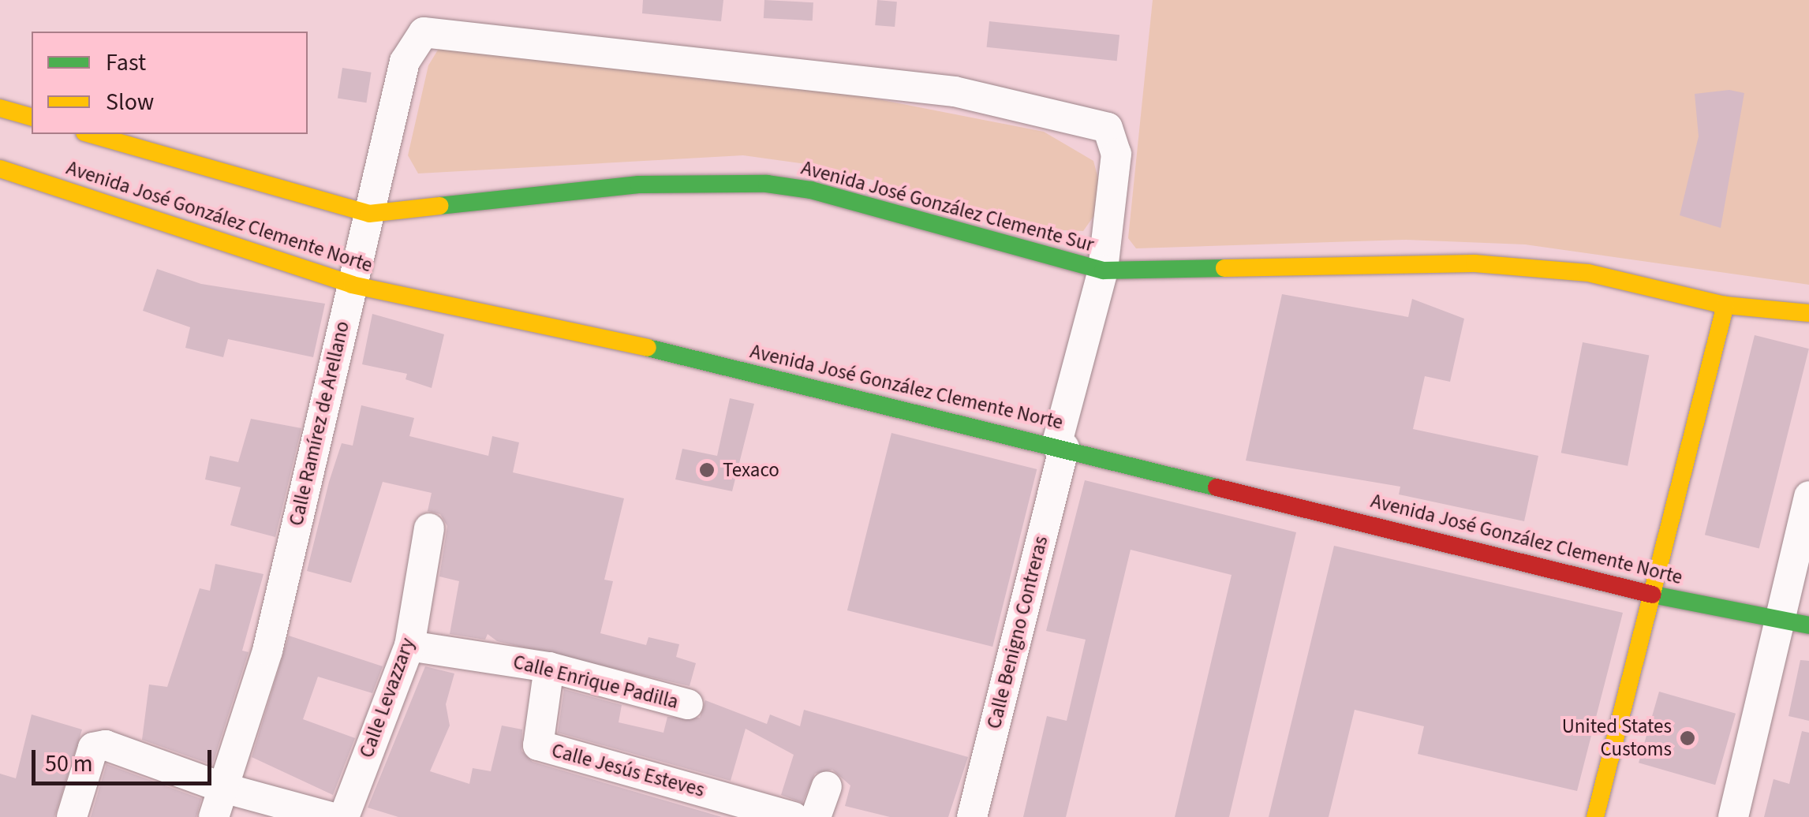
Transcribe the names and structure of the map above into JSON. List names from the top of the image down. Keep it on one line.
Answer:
{"streets":{"main road":["Avenida José González Clemente Sur","Avenida José González Clemente Norte"],"street":["Calle Ramírez de Arellano","Calle Benigno Contreras","Calle Enrique Padilla","Calle Levazzary","Calle Jesús Esteves"]},"crossings":[["Avenida José González Clemente Sur","Calle Ramírez de Arellano"],["Avenida José González Clemente Sur","Calle Benigno Contreras"],["Avenida José González Clemente Norte","Calle Ramírez de Arellano"],["Avenida José González Clemente Norte","Calle Benigno Contreras"],["Calle Ramírez de Arellano","Calle Benigno Contreras"],["Calle Enrique Padilla","Calle Levazzary"],["Calle Enrique Padilla","Calle Jesús Esteves"]],"places":["Texaco","United States Customs"],"legend":["Fast","Slow"],"scale_bar":"50 m"}
